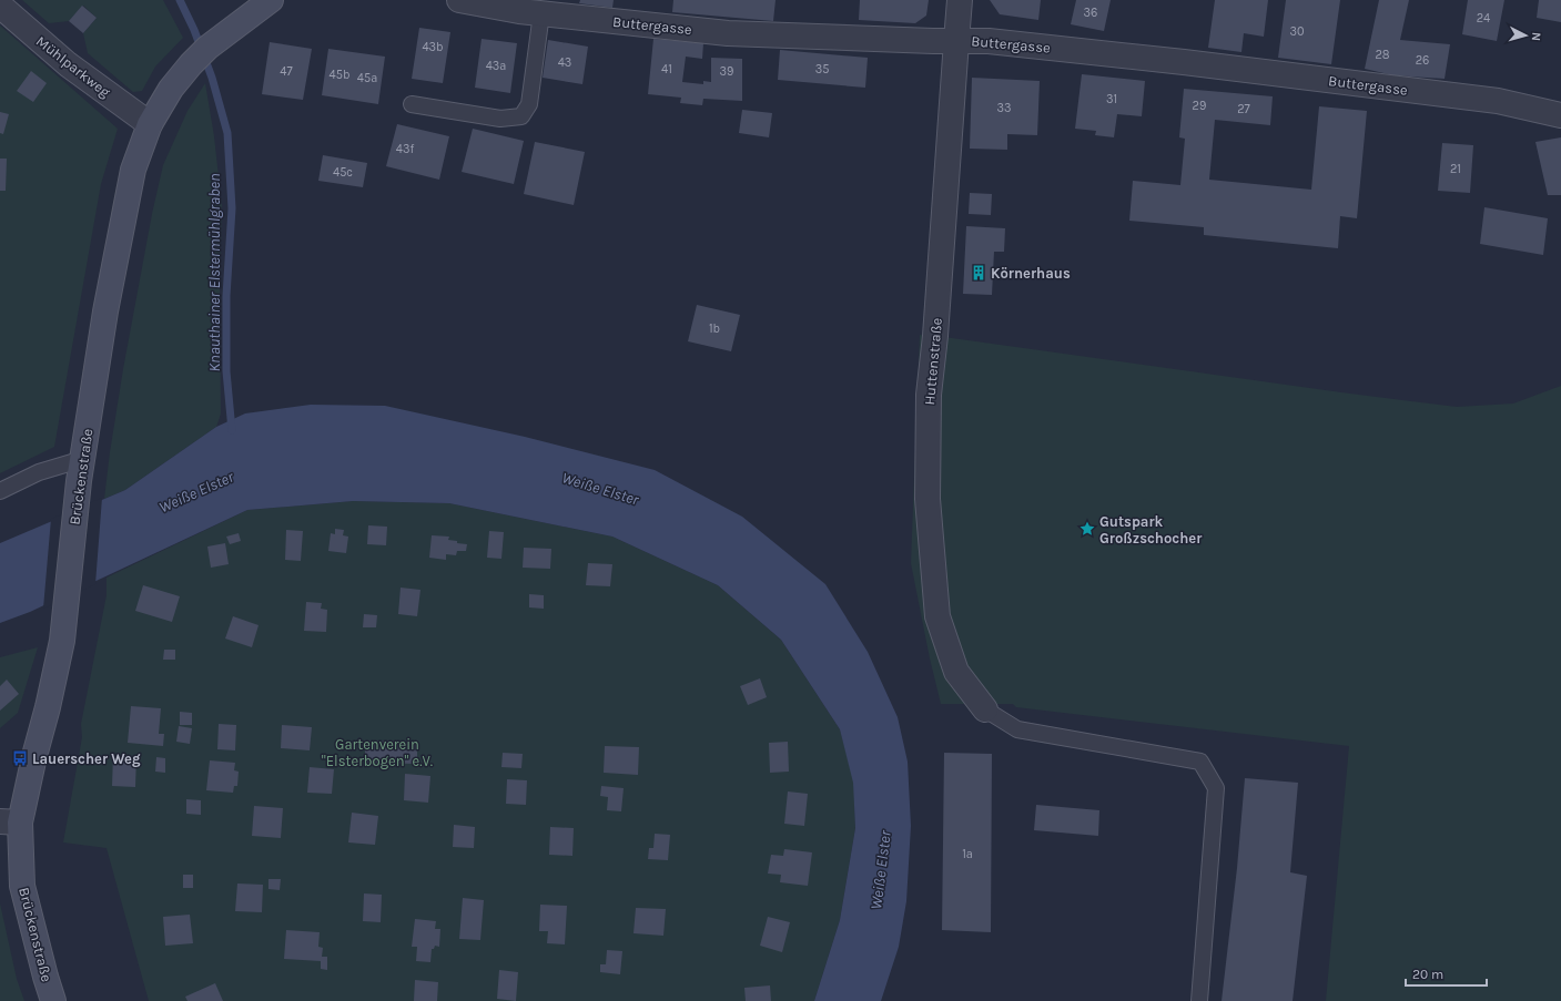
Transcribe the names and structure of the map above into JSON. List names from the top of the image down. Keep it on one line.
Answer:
{"streets":{"main road":["Brückenstraße"],"street":["Buttergasse","Mühlparkweg","Huttenstraße"]},"crossings":[["Buttergasse","Huttenstraße"],["Mühlparkweg","Brückenstraße"]],"water":["Knauthainer Elstermühlgraben","Weiße Elster"],"parks":["Gartenverein \"Elsterbogen\" e.V."],"places":{"building":["Körnerhaus"],"place":["Gutspark Großzschocher"],"bus stop":["Lauerscher Weg"]},"house_numbers":["36","24","30","43b","28","26","43","43a","41","35","47","39","45b","45a","31","29","33","27","43f","21","45c","1b","1a"],"scale_bar":"20 m","north":"right"}
